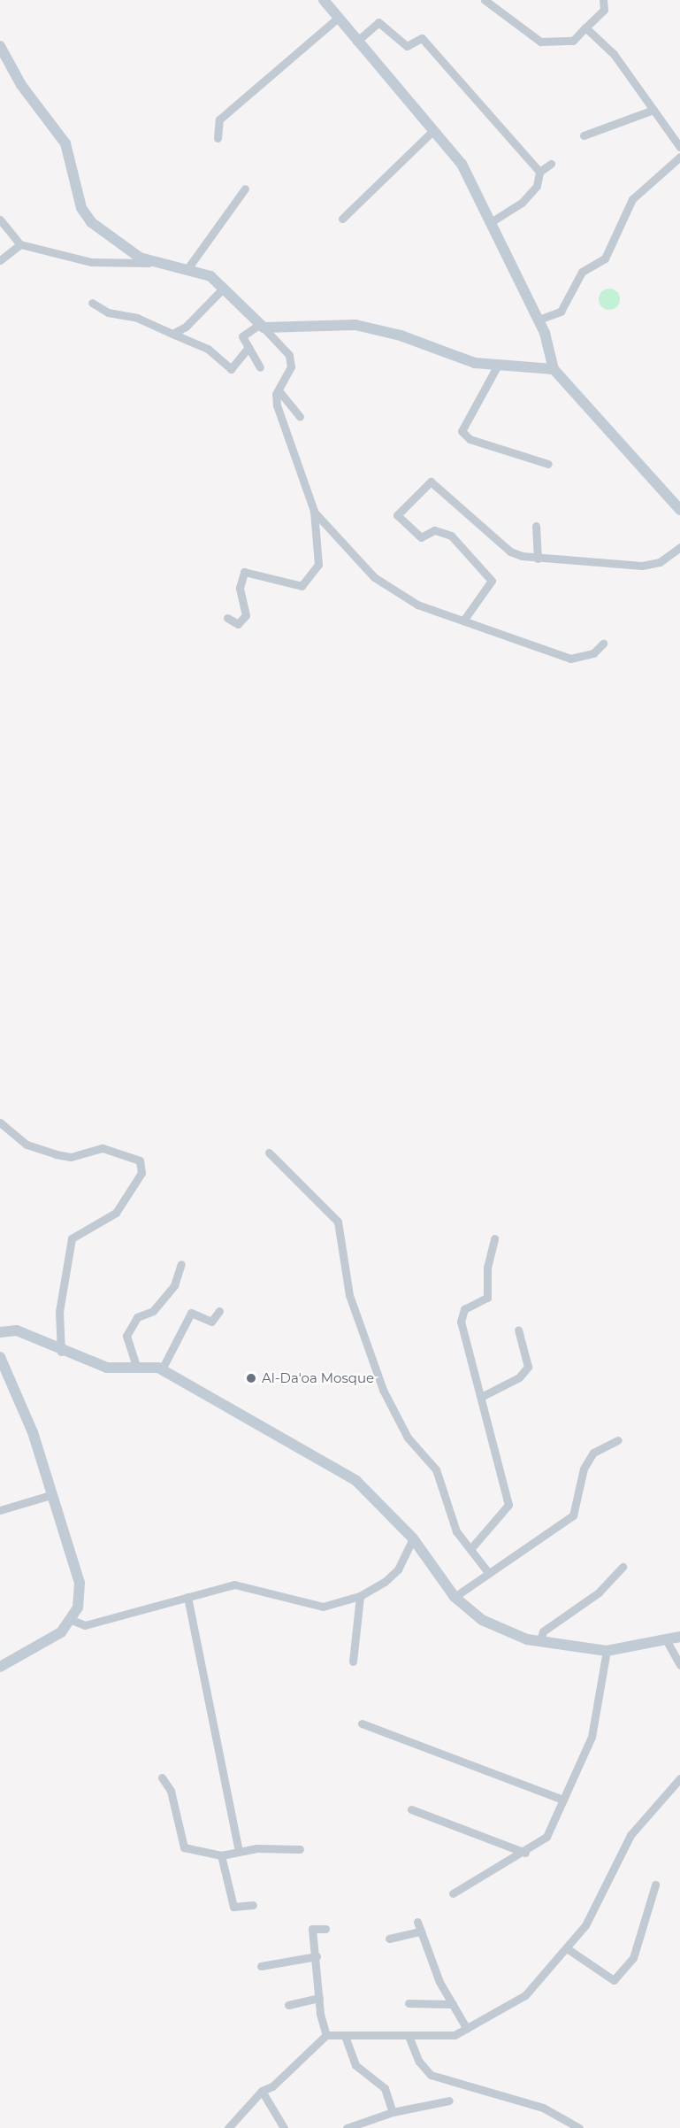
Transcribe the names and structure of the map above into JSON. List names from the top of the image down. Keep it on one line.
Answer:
{"places":["Al-Da'oa Mosque"]}
